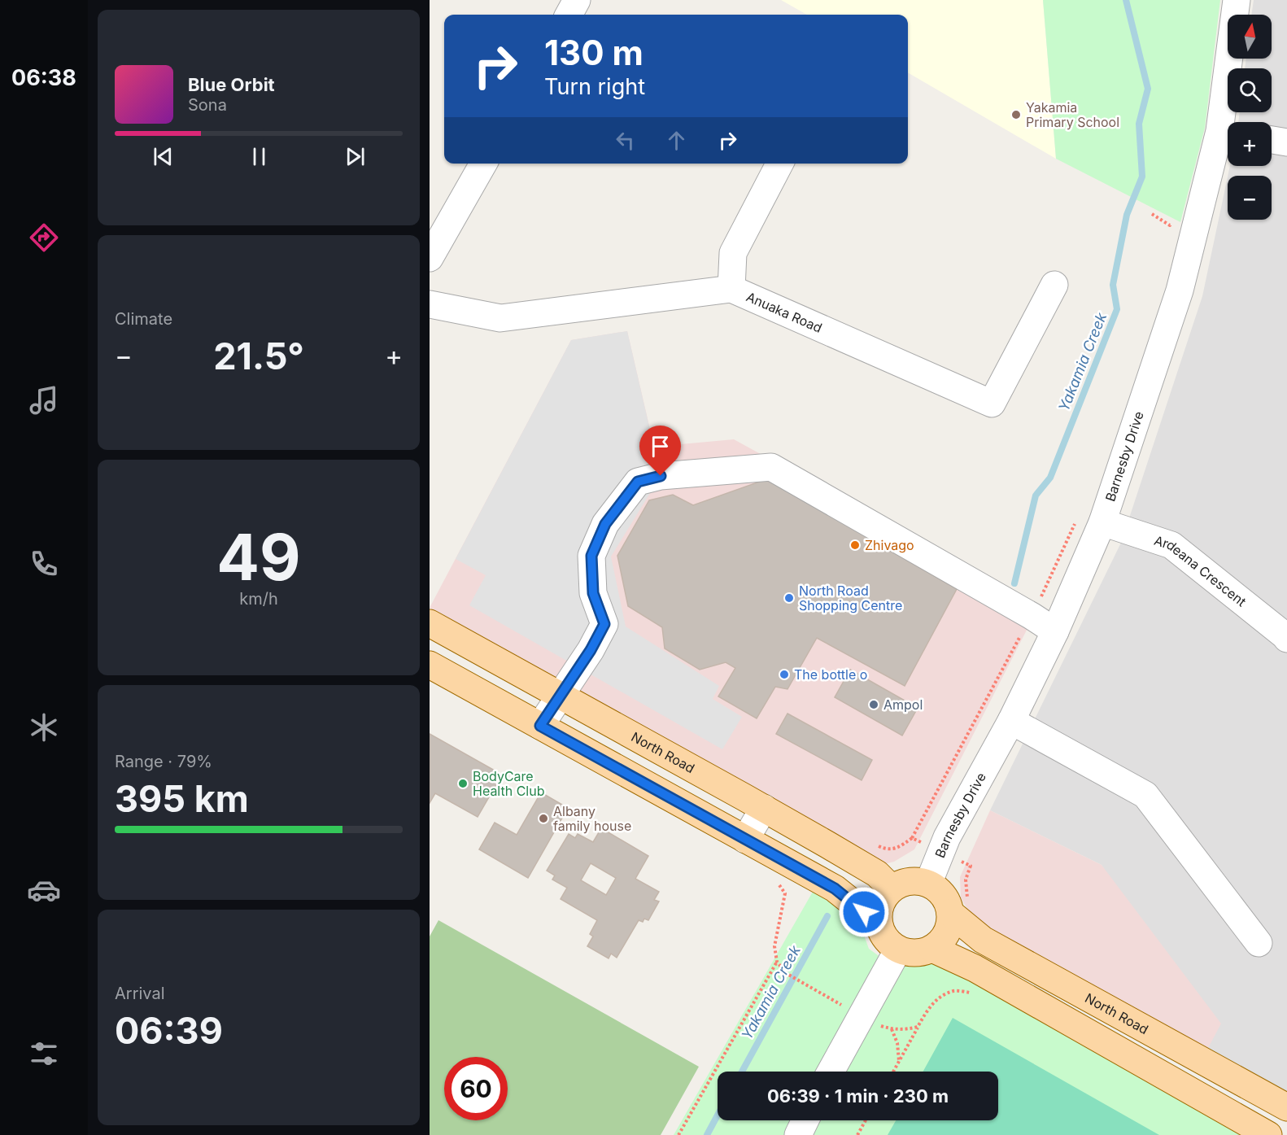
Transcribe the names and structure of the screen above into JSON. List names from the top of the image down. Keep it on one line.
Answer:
{"streets":{"main road":["North Road"],"street":["Anuaka Road","Barnesby Drive","Ardeana Crescent"]},"crossings":[["Barnesby Drive","Ardeana Crescent"],["Barnesby Drive","North Road"]],"water":["Yakamia Creek"],"places":["Yakamia Primary School","Zhivago","North Road Shopping Centre","The bottle o","Ampol","BodyCare Health Club","Albany family house"],"north":"top","page":{"tabs":"06:38","map_buttons":["+","−"],"turn":["130 m","Turn right"],"song":["Blue Orbit","Sona"],"tile":["Climate",["49","km/h"],["Range · 79%","395 km"],["Arrival","06:39"]],"heat":["−","21.5°","+"],"limit":"60","trip":"06:39 · 1 min · 230 m"}}
